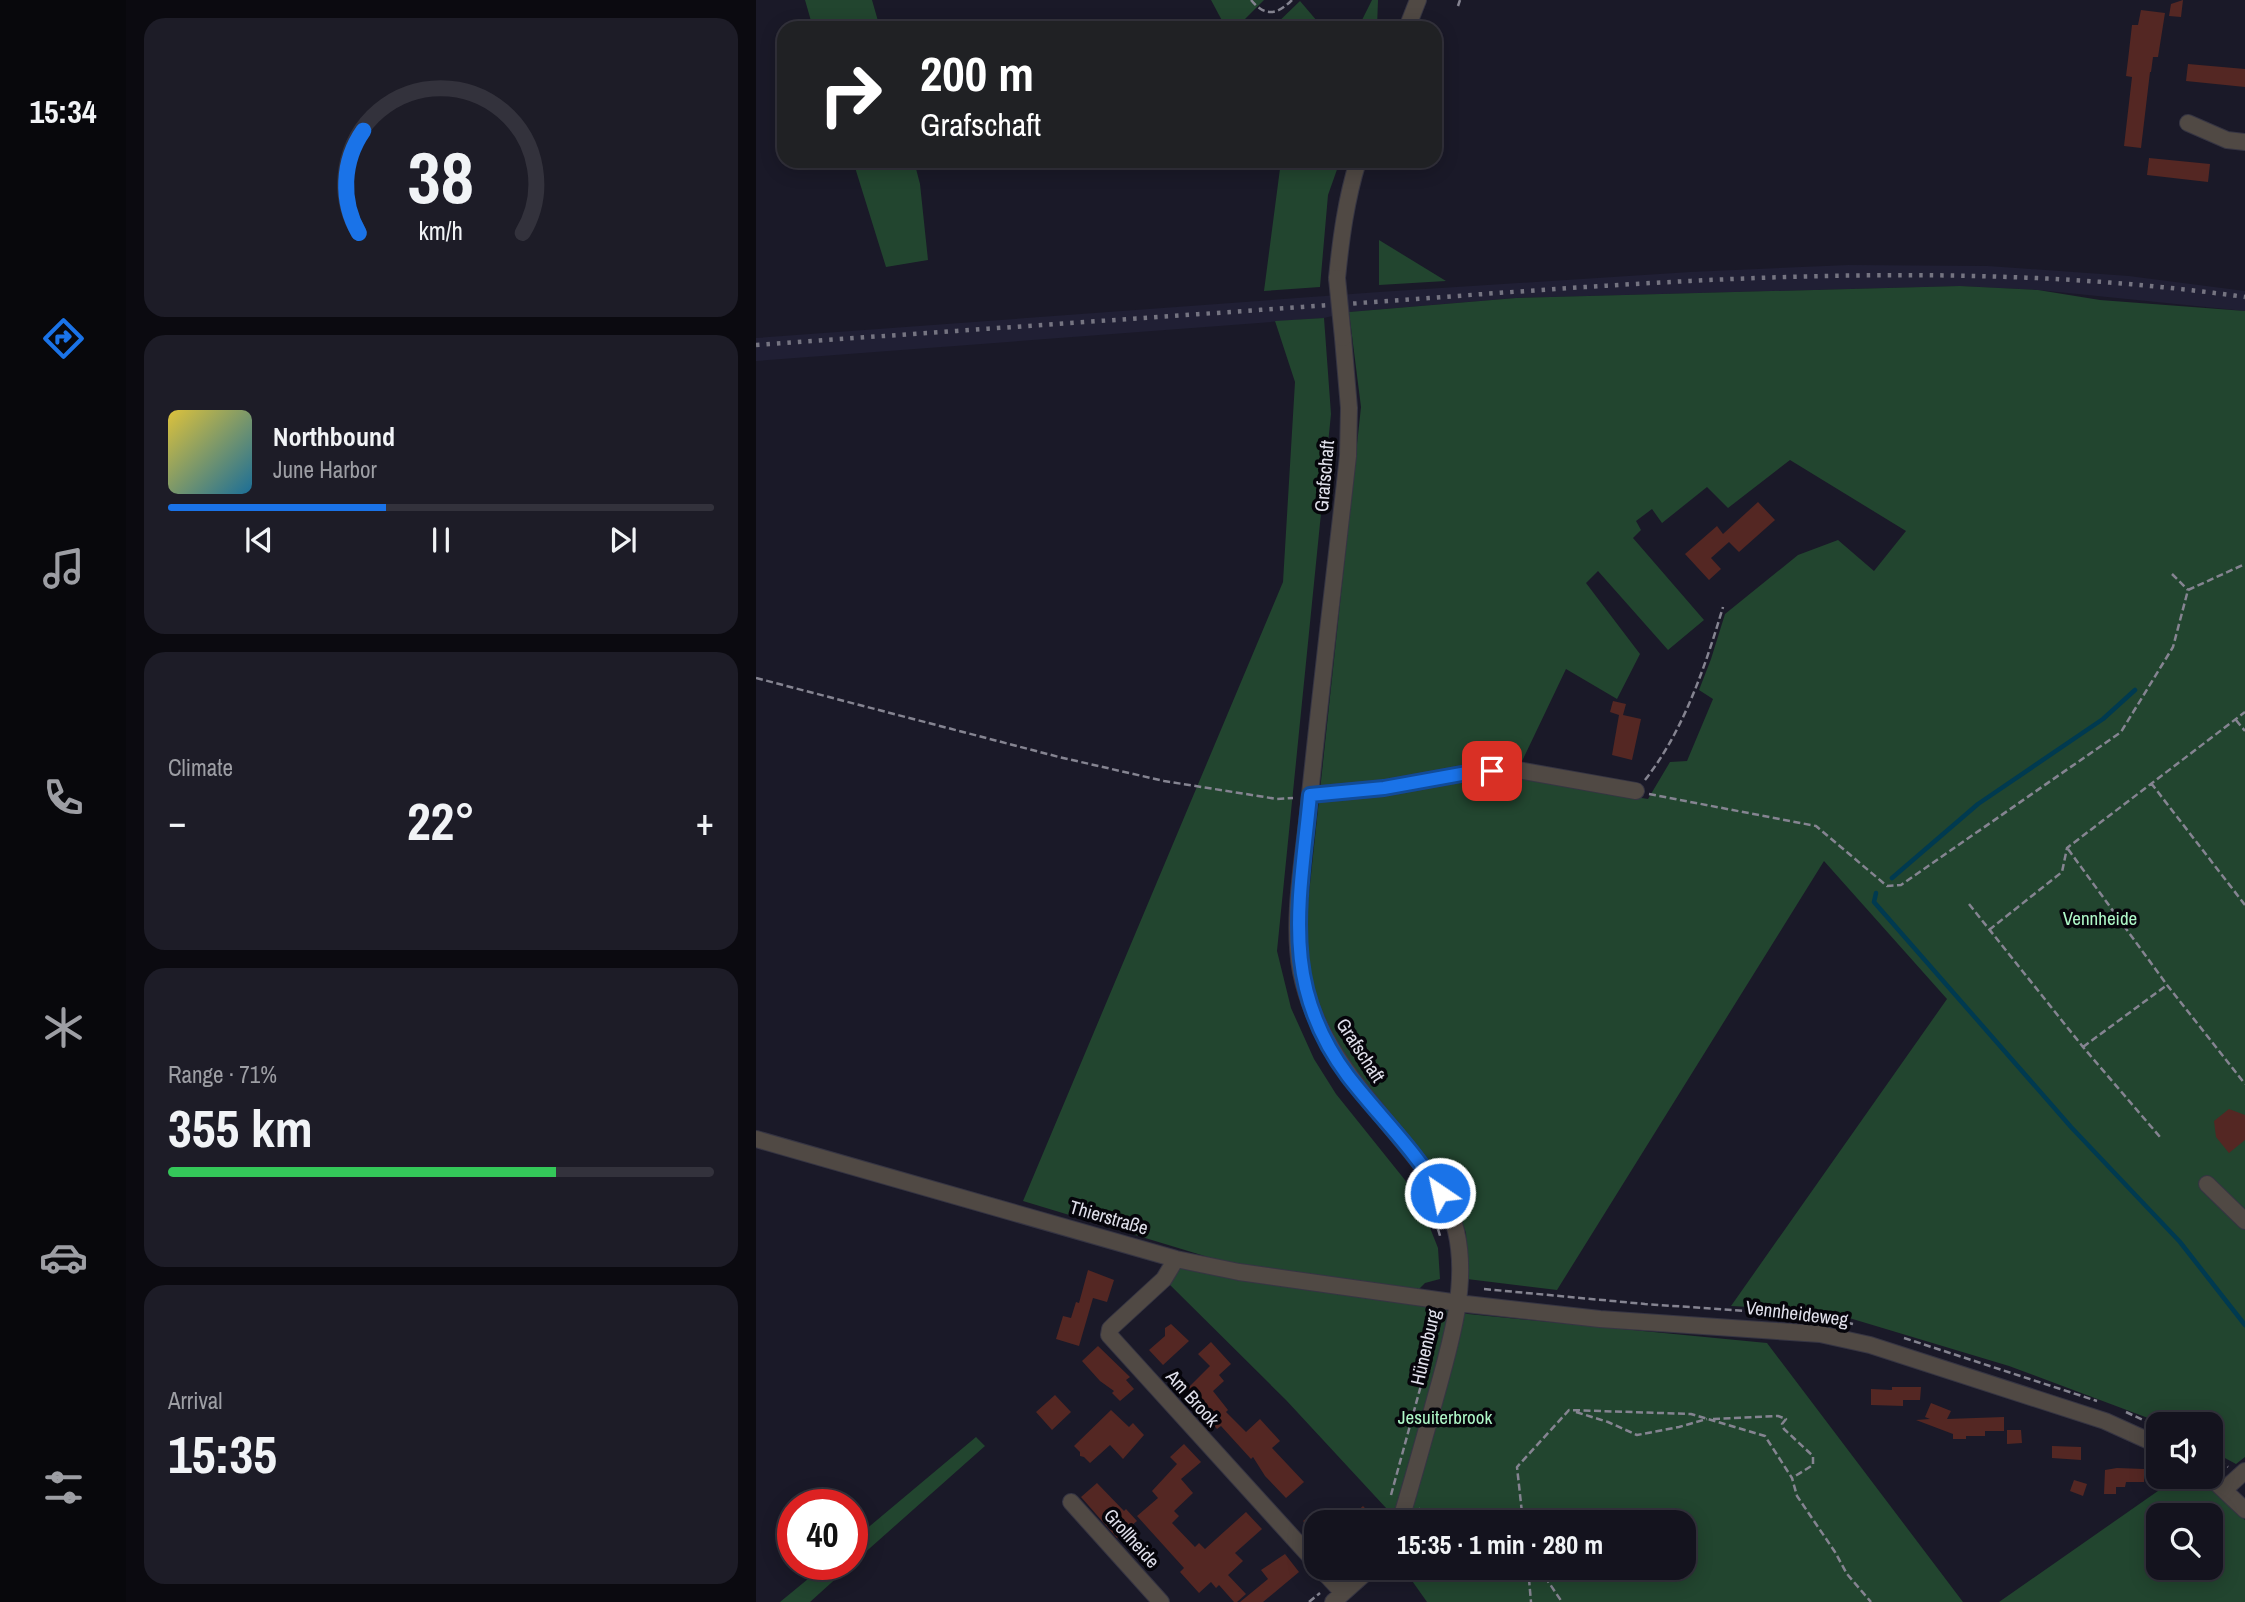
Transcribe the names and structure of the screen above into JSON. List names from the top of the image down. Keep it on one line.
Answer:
{"streets":{"street":["Grafschaft","Thierstraße","Vennheideweg","Hünenburg","Am Brook","Grollheide"]},"crossings":[["Grafschaft","Thierstraße"],["Grafschaft","Vennheideweg"],["Grafschaft","Hünenburg"],["Thierstraße","Vennheideweg"],["Thierstraße","Hünenburg"],["Thierstraße","Am Brook"],["Vennheideweg","Hünenburg"]],"parks":["Vennheide","Jesuiterbrook"],"page":{"tabs":"15:34","turn":["200 m","Grafschaft"],"song":["Northbound","June Harbor"],"tile":["Climate",["Range · 71%","355 km"],["Arrival","15:35"]],"heat":["−","22°","+"],"limit":"40","trip":"15:35 · 1 min · 280 m","gauge":["38","km/h"]}}
